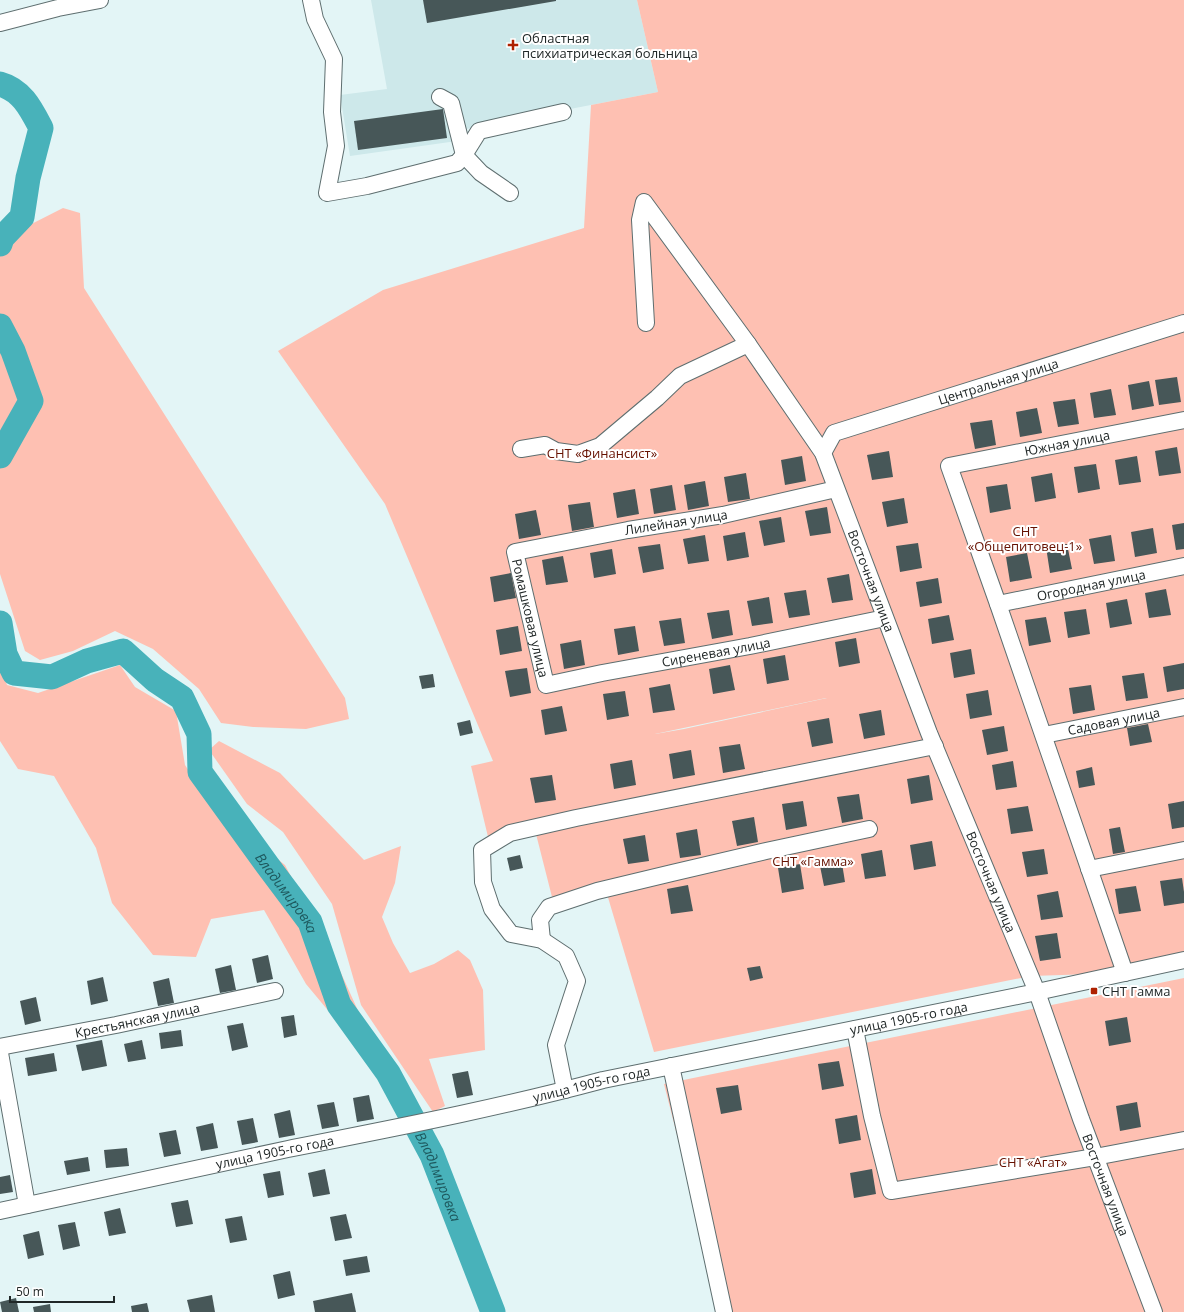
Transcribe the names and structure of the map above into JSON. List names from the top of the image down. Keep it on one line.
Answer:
{"streets":{"street":["Центральная улица","Южная улица","Лилейная улица","Восточная улица","Огородная улица","Ромашковая улица","Сиреневая улица","Садовая улица","улица 1905-го года","Крестьянская улица"]},"crossings":[["Центральная улица","Восточная улица"],["Южная улица","Огородная улица"],["Лилейная улица","Восточная улица"],["Лилейная улица","Ромашковая улица"],["Восточная улица","Сиреневая улица"],["Восточная улица","улица 1905-го года"],["Ромашковая улица","Сиреневая улица"]],"water":["Владимировка"],"parks":["СНТ «Финансист»","СНТ «Общепитовец-1»","СНТ «Гамма»","СНТ «Агат»"],"places":{"health":["Областная психиатрическая больница"],"transit":["СНТ Гамма"]},"scale_bar":"50 m"}
